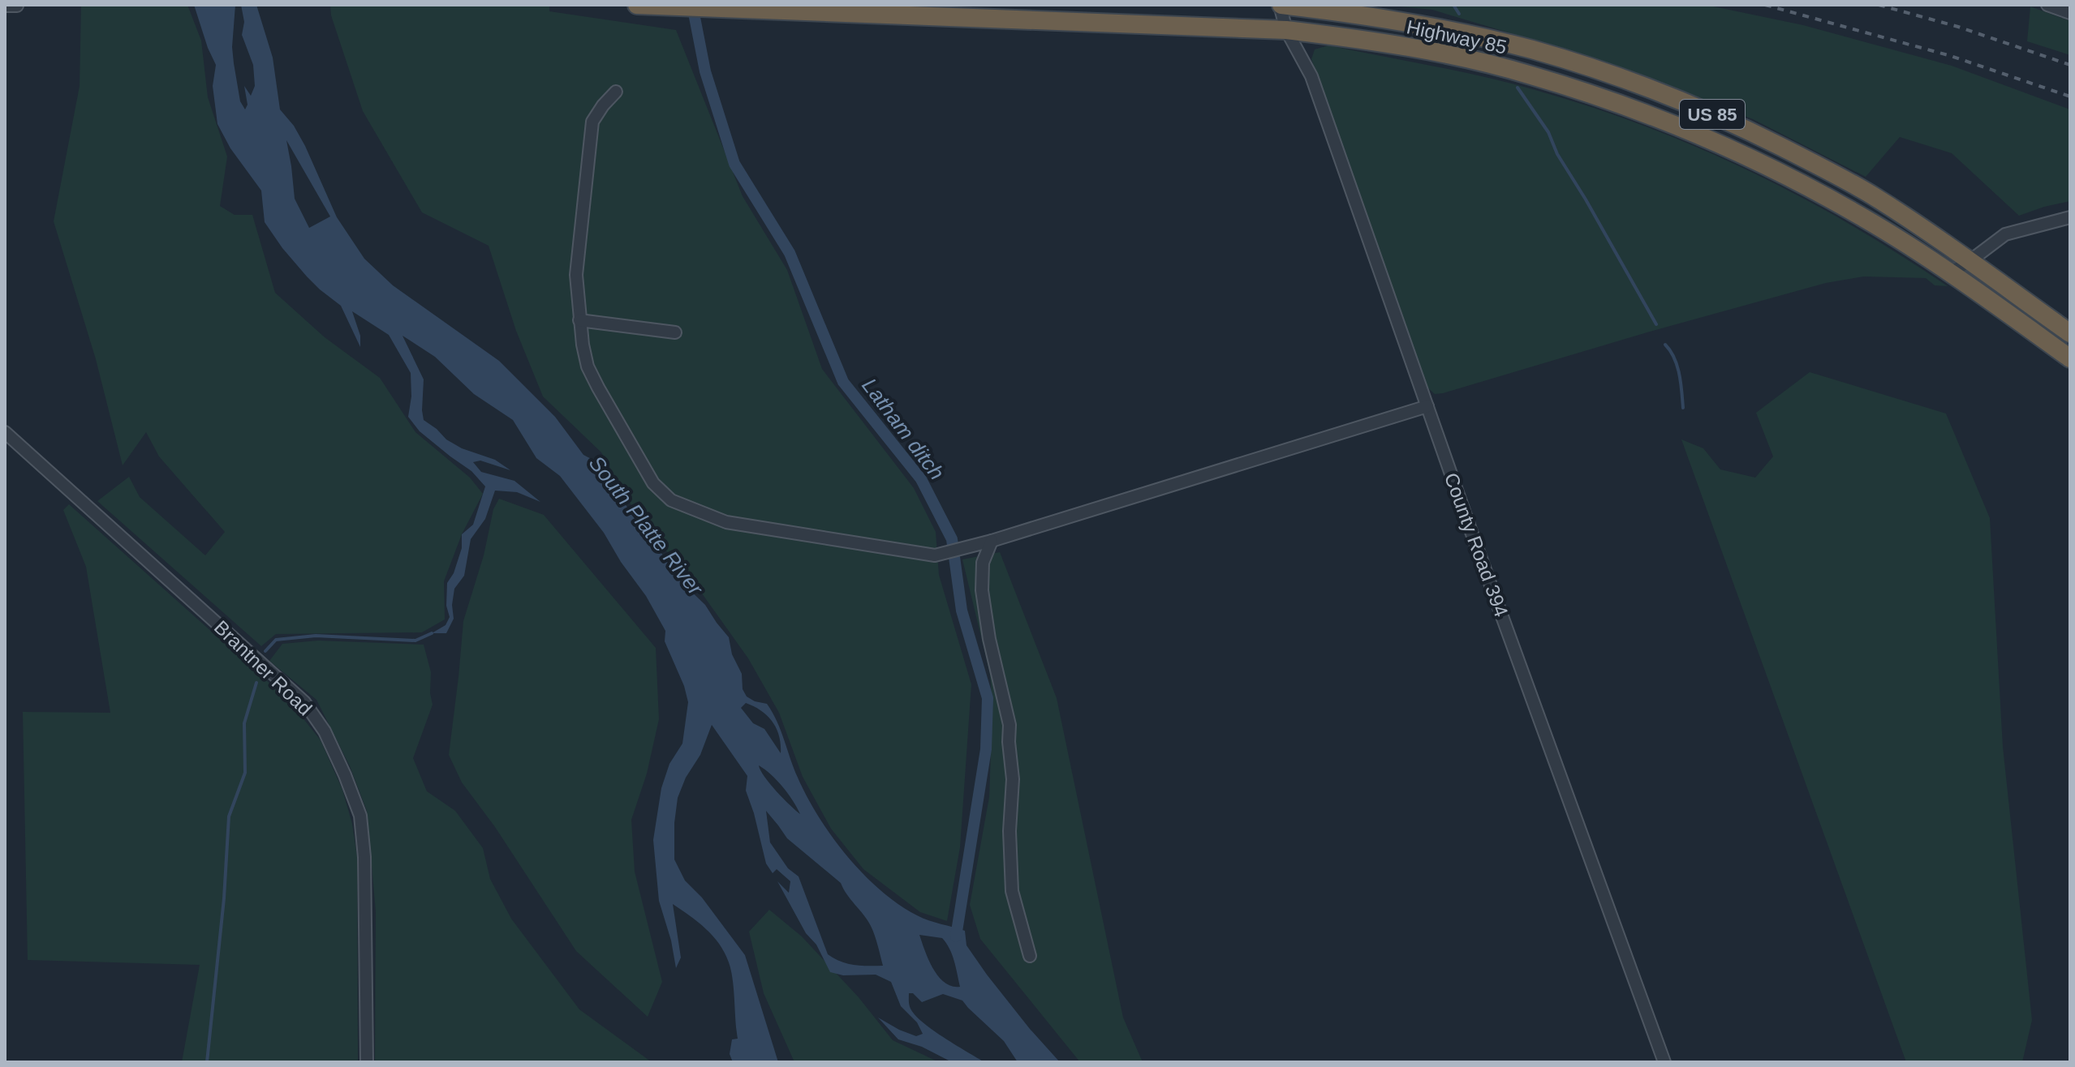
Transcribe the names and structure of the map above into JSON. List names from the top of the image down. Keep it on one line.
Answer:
{"streets":{"highway":["Highway 85","US 85"],"street":["County Road 394","Brantner Road"]},"crossings":[["Highway 85","US 85"],["Highway 85","County Road 394"]],"water":["Latham ditch","South Platte River"]}
